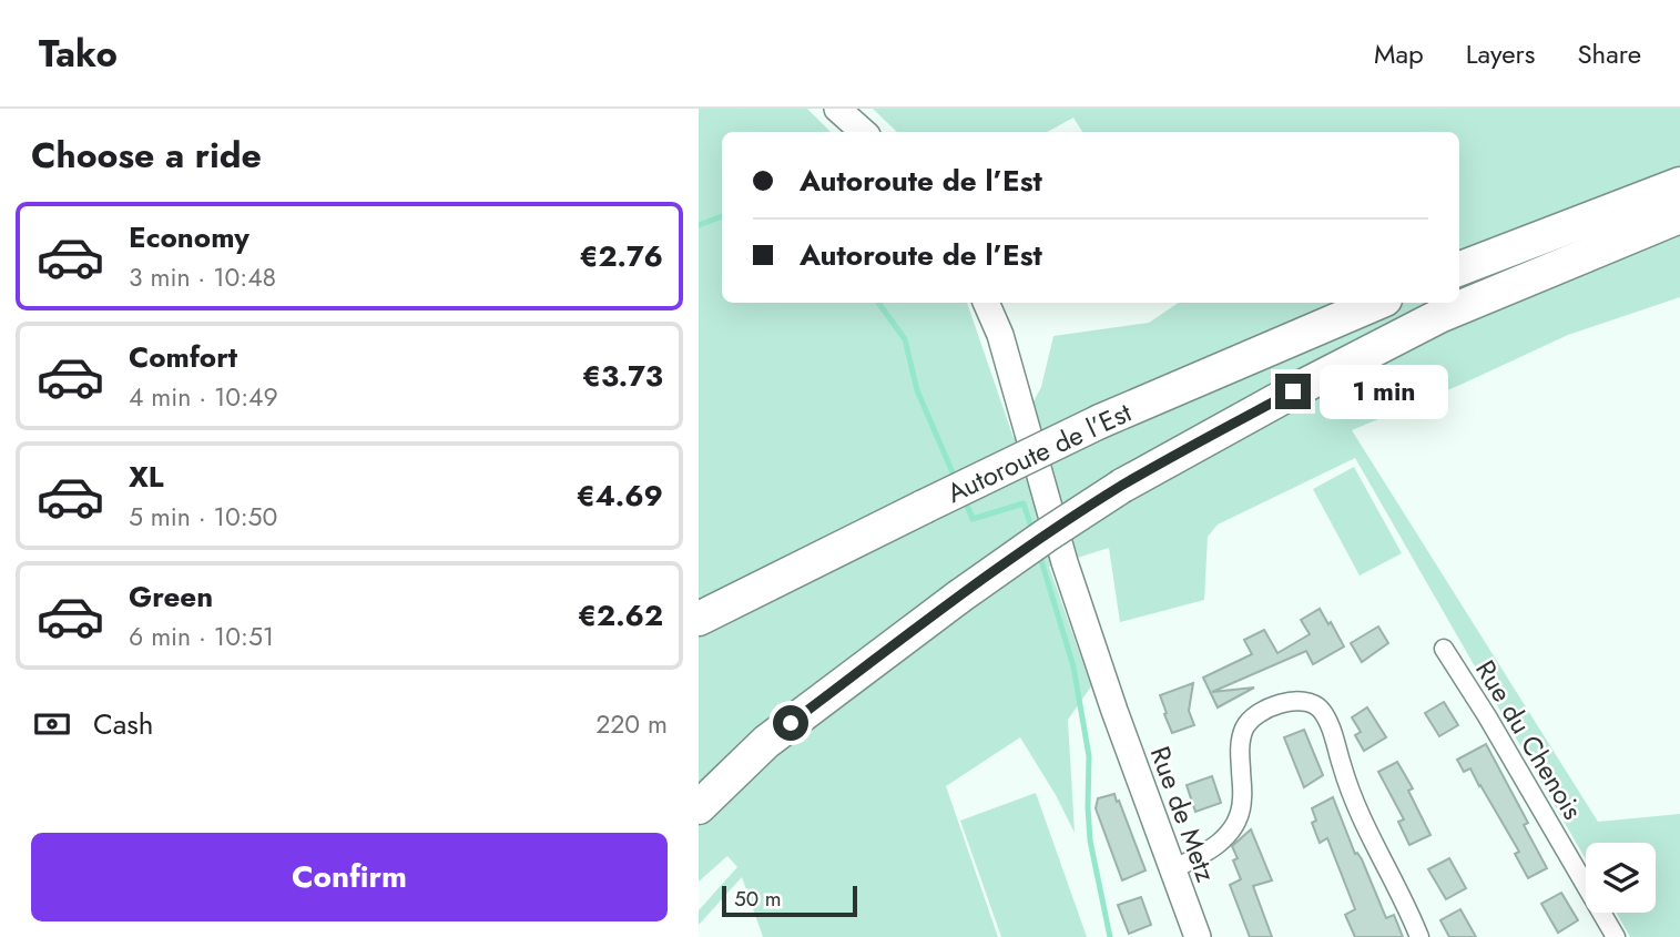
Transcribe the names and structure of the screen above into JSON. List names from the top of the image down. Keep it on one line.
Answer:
{"streets":{"highway":["Autoroute de l’Est"],"main road":["Rue de Metz"],"street":["Rue du Chenois"]},"scale_bar":"50 m","page":{"header":"Tako","nav":["Map","Layers","Share"],"heading":"Choose a ride","banner":["Autoroute de l’Est","Autoroute de l’Est"],"list":[{"name":"Economy","note":"3 min · 10:48","value":"€2.76"},{"name":"Comfort","note":"4 min · 10:49","value":"€3.73"},{"name":"XL","note":"5 min · 10:50","value":"€4.69"},{"name":"Green","note":"6 min · 10:51","value":"€2.62"}],"bubble":"1 min","pay":["Cash","220 m"],"buttons":"Confirm","scale":"50 m"}}
